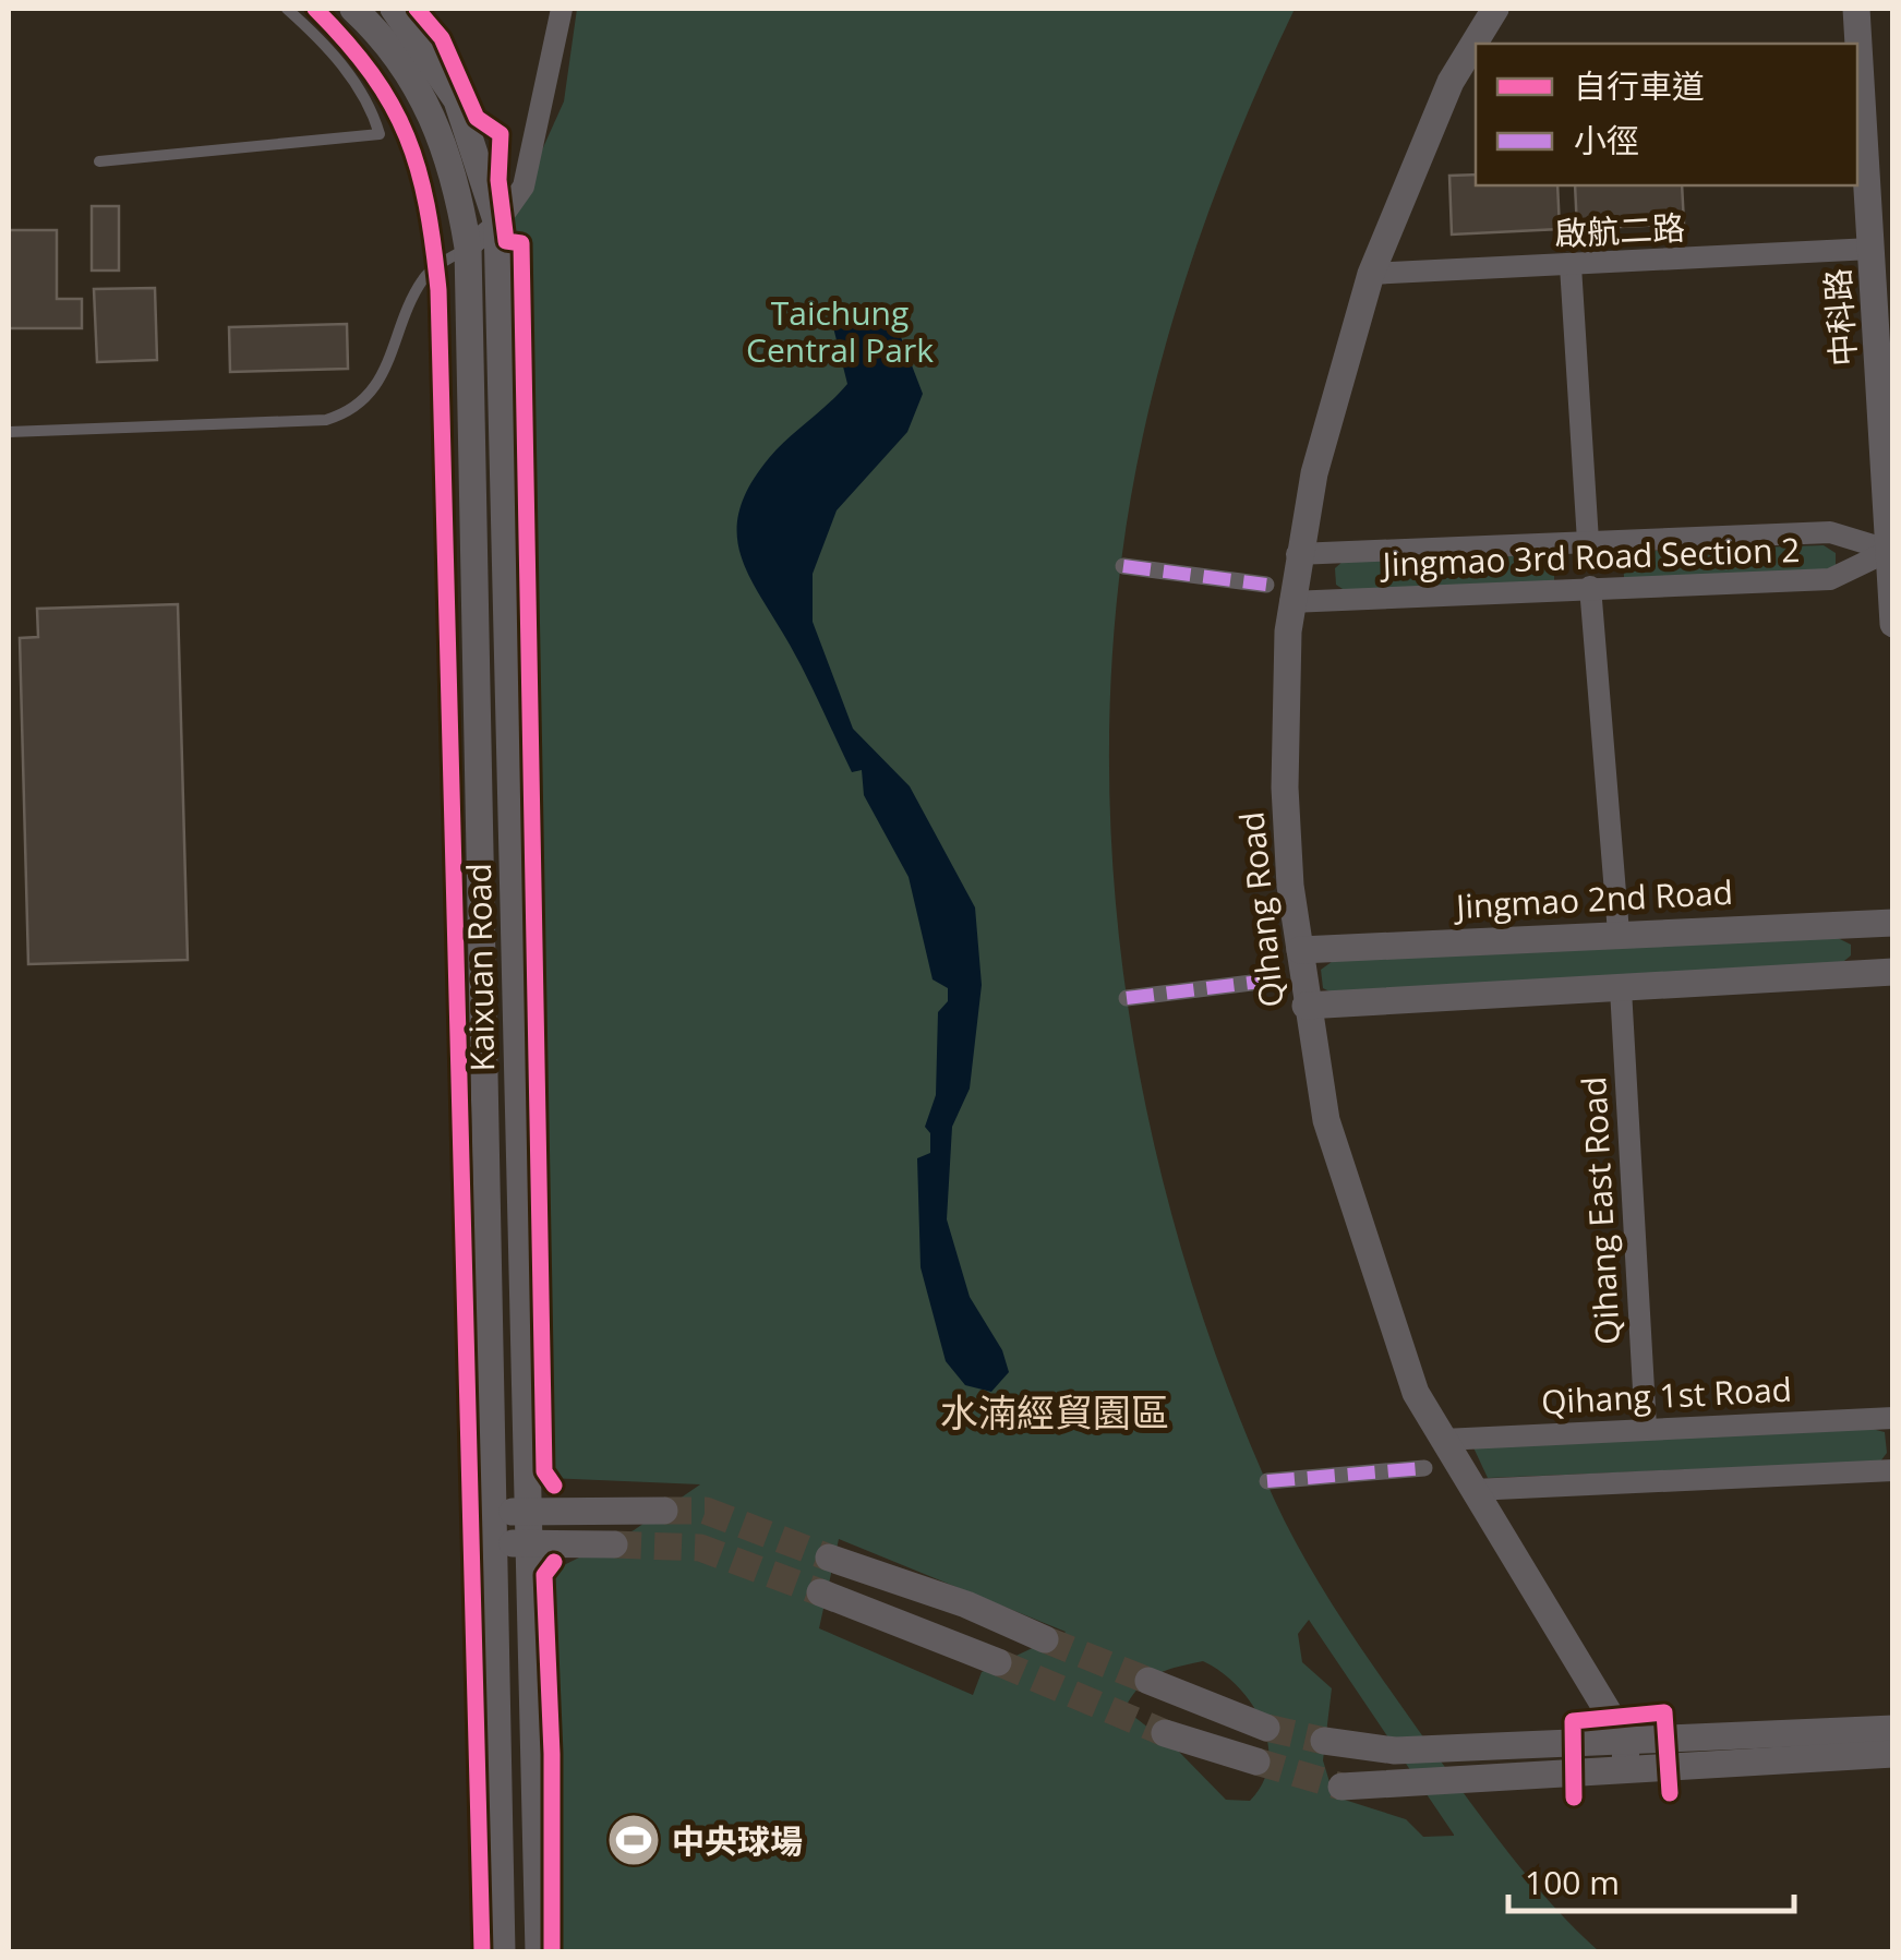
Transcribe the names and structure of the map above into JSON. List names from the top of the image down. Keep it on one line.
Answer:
{"streets":{"street":["啟航二路","中科路","Jingmao 3rd Road Section 2","Jingmao 2nd Road","Qihang Road","Kaixuan Road","Qihang East Road","Qihang 1st Road"]},"crossings":[["啟航二路","中科路"],["啟航二路","Qihang Road"],["中科路","Jingmao 3rd Road Section 2"],["Jingmao 3rd Road Section 2","Qihang Road"],["Jingmao 2nd Road","Qihang Road"],["Qihang Road","Qihang 1st Road"],["Qihang East Road","Qihang 1st Road"]],"districts":["水湳經貿園區"],"parks":["Taichung Central Park"],"places":{"sports":["中央球場"]},"legend":["自行車道","小徑"],"scale_bar":"100 m"}
